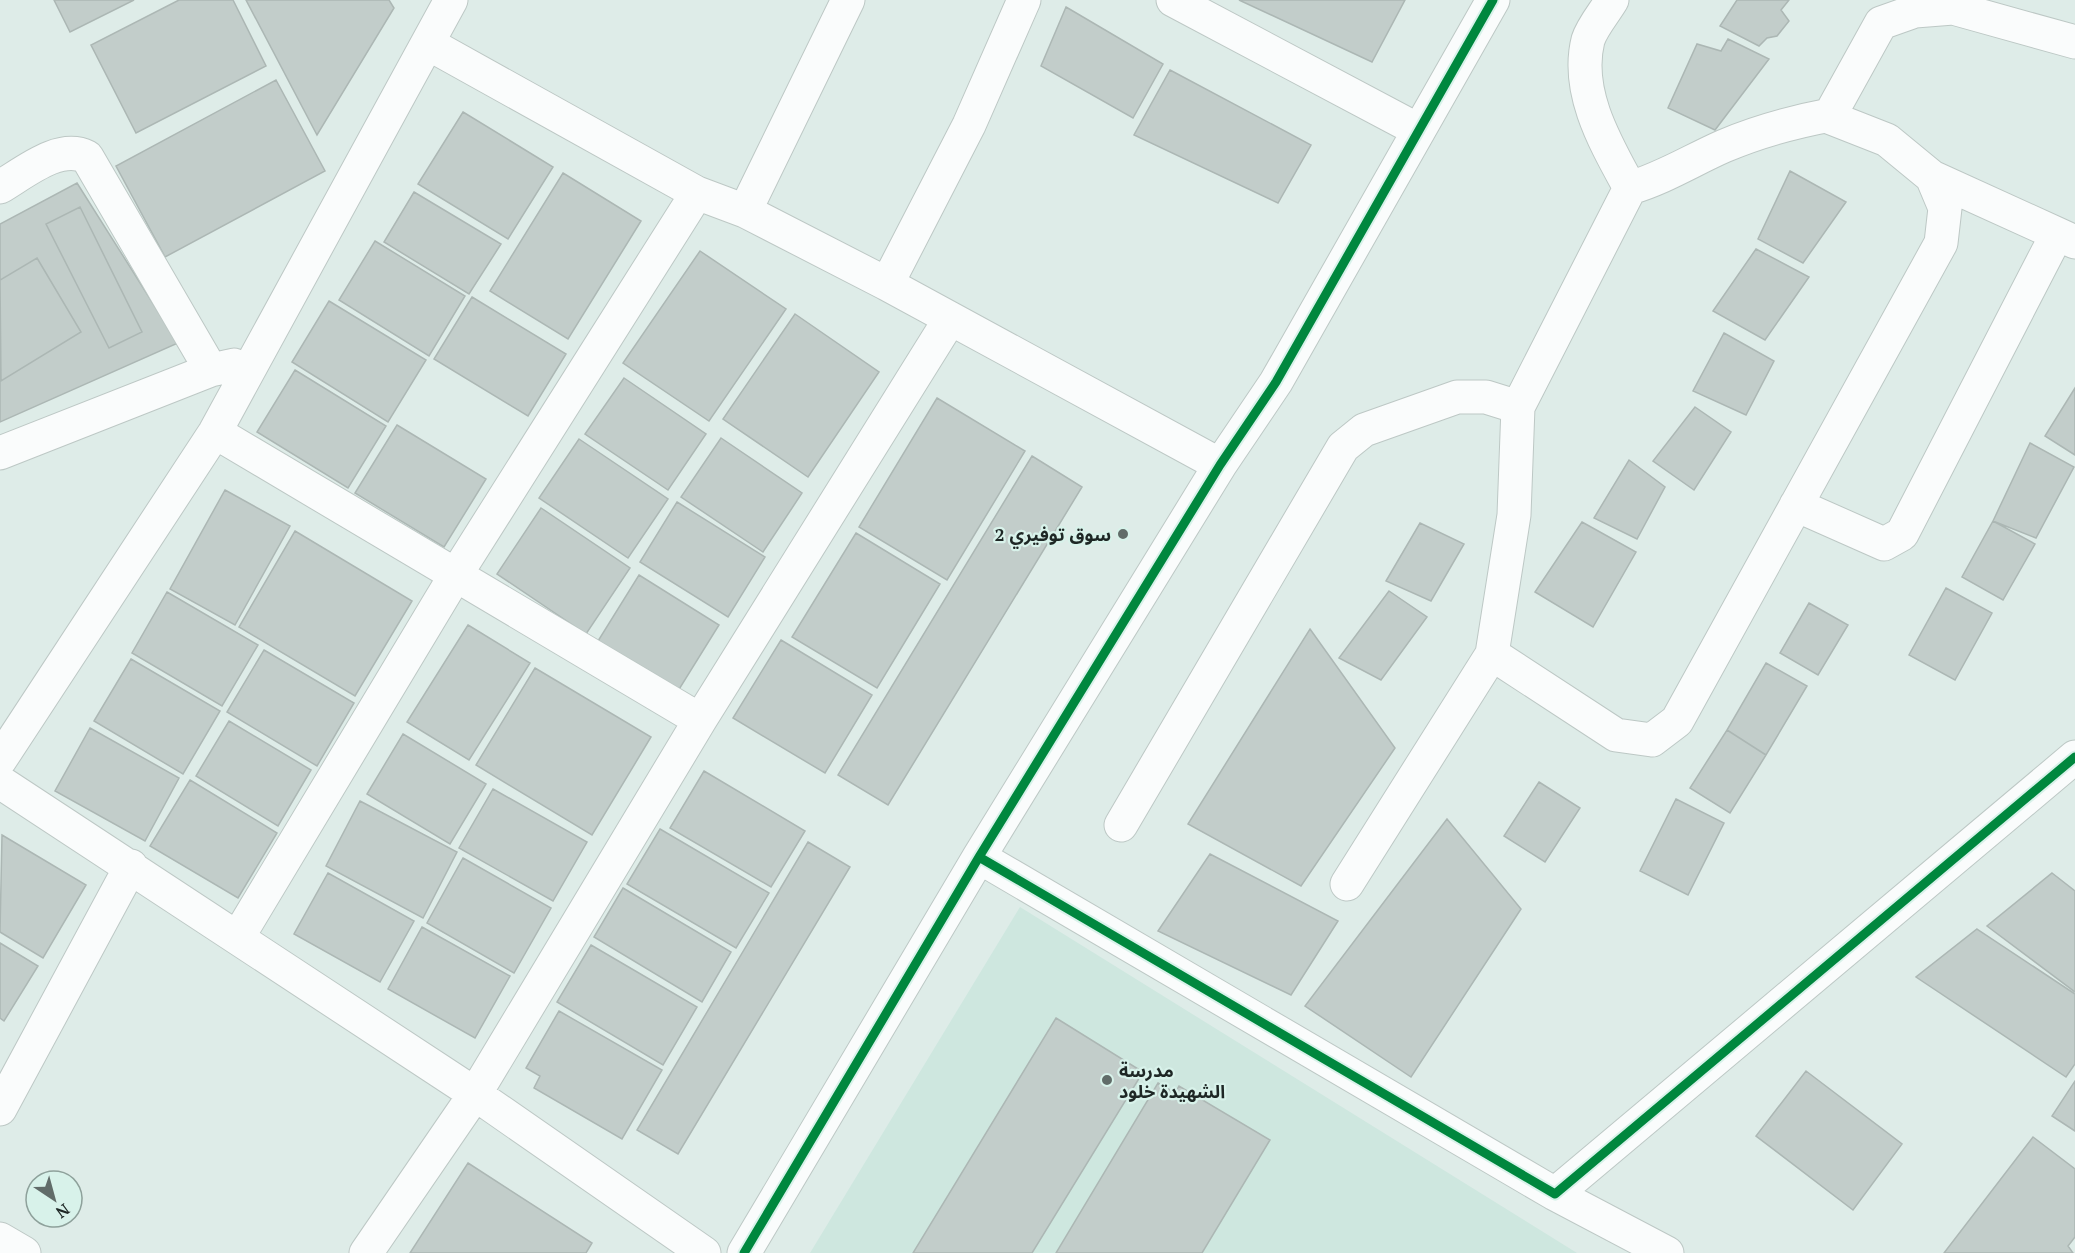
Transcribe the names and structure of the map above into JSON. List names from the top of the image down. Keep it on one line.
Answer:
{"places":["سوق توفيري 2","مدرسة الشهيدة خلود"],"north":"bottom right"}
